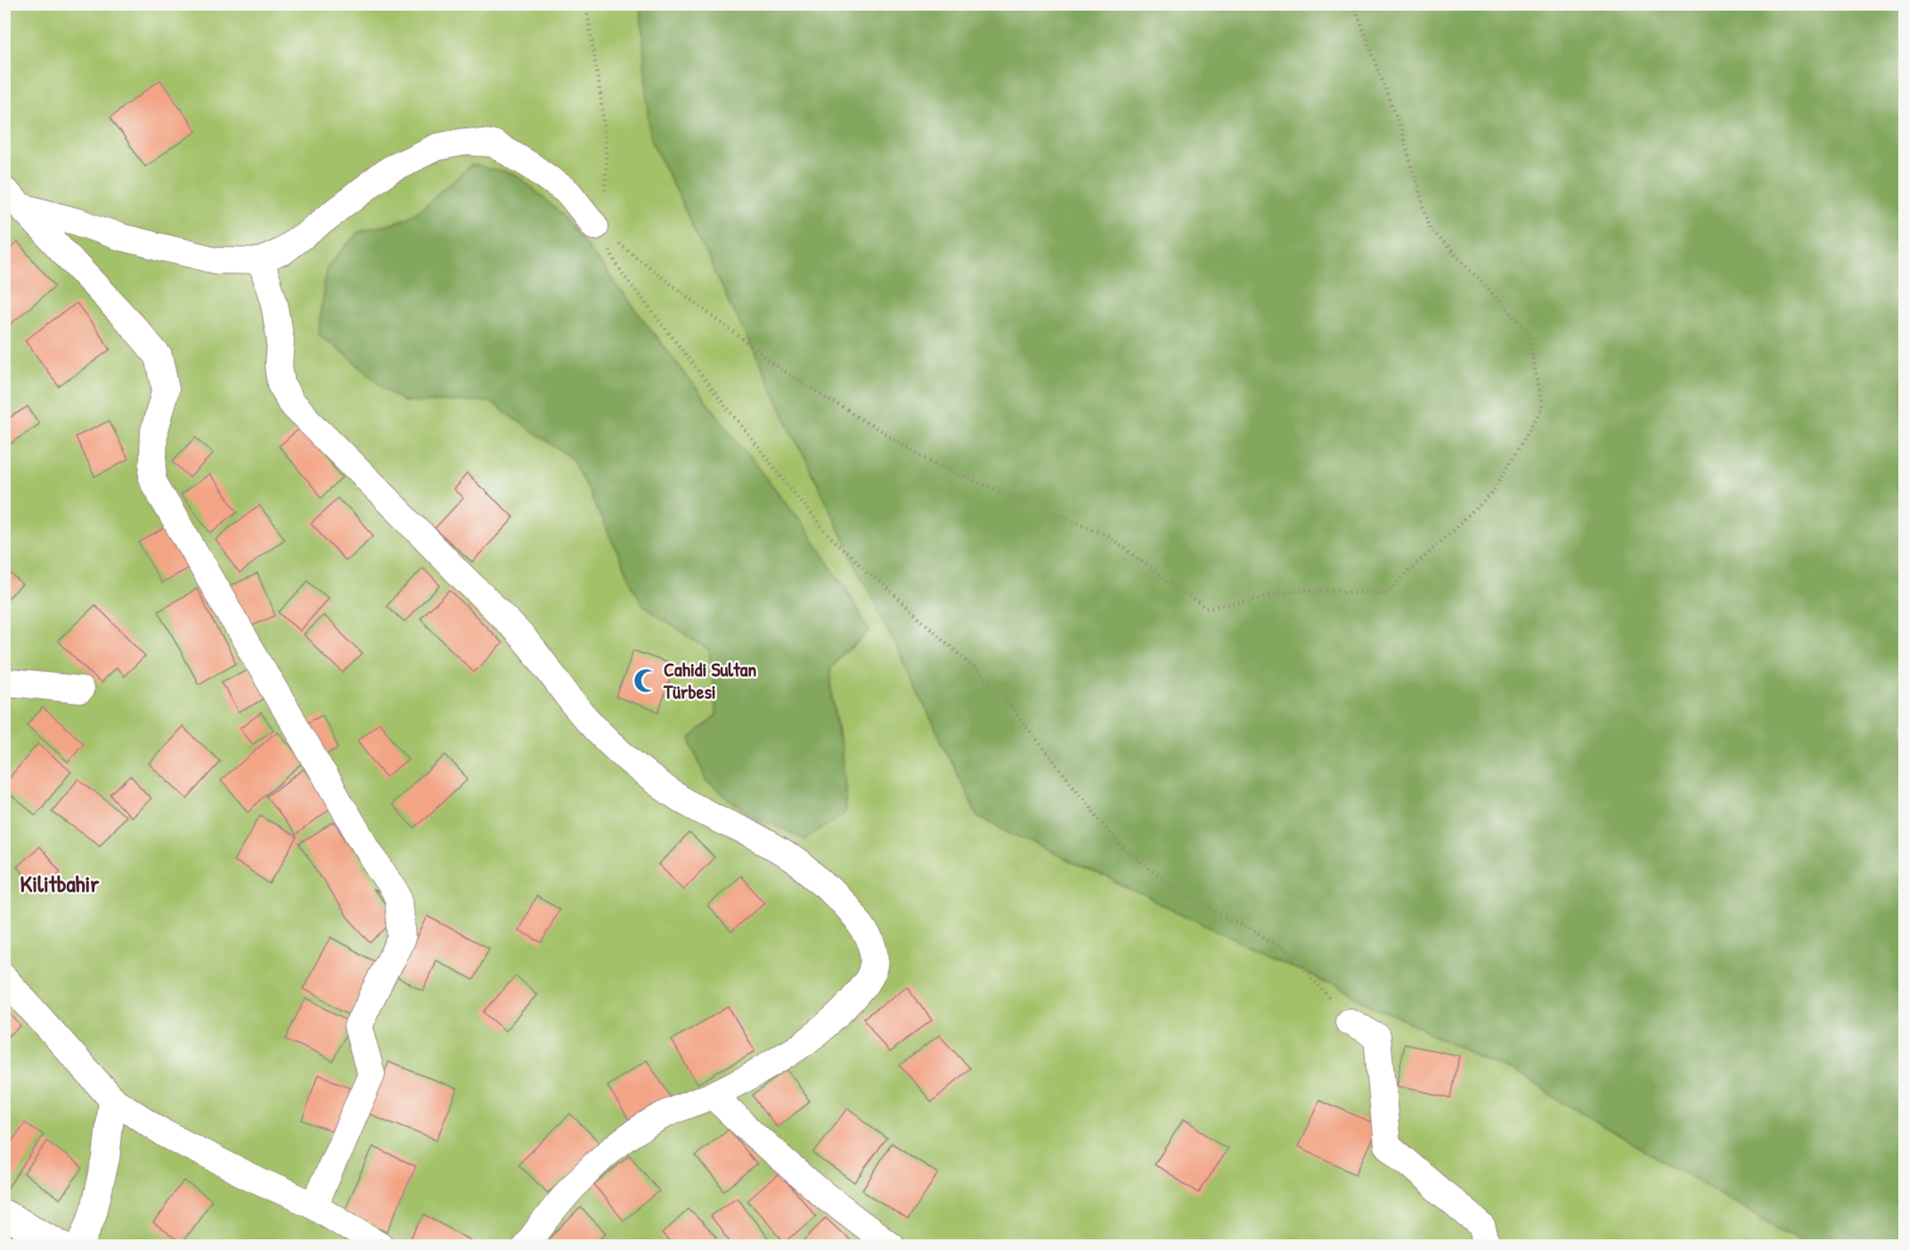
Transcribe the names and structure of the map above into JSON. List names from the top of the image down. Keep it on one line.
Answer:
{"districts":["Kilitbahir"],"places":{"mosque":["Cahidi Sultan Türbesi"]}}
